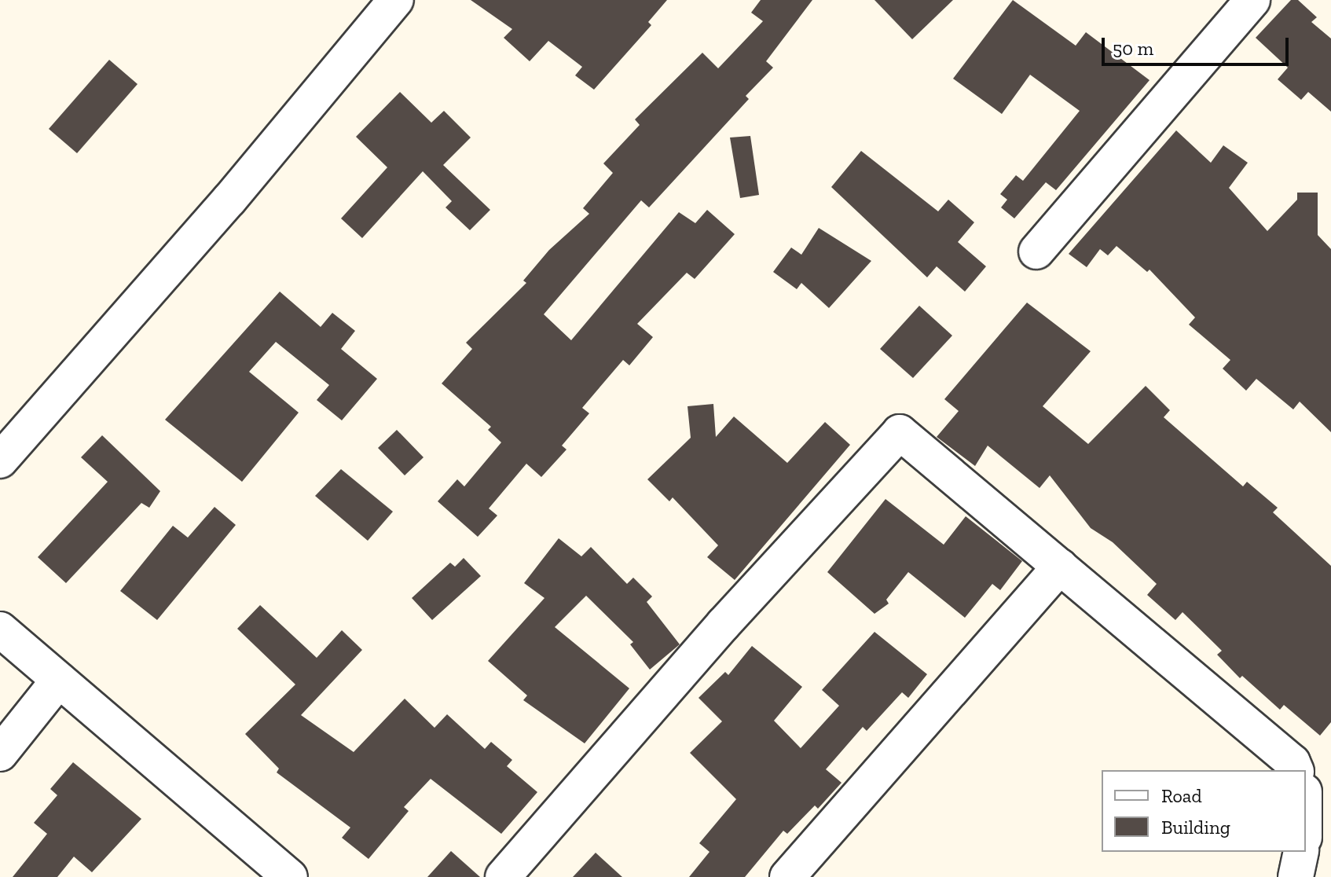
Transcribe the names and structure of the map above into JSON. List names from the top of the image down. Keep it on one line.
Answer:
{"legend":["Road","Building"],"scale_bar":"50 m"}
